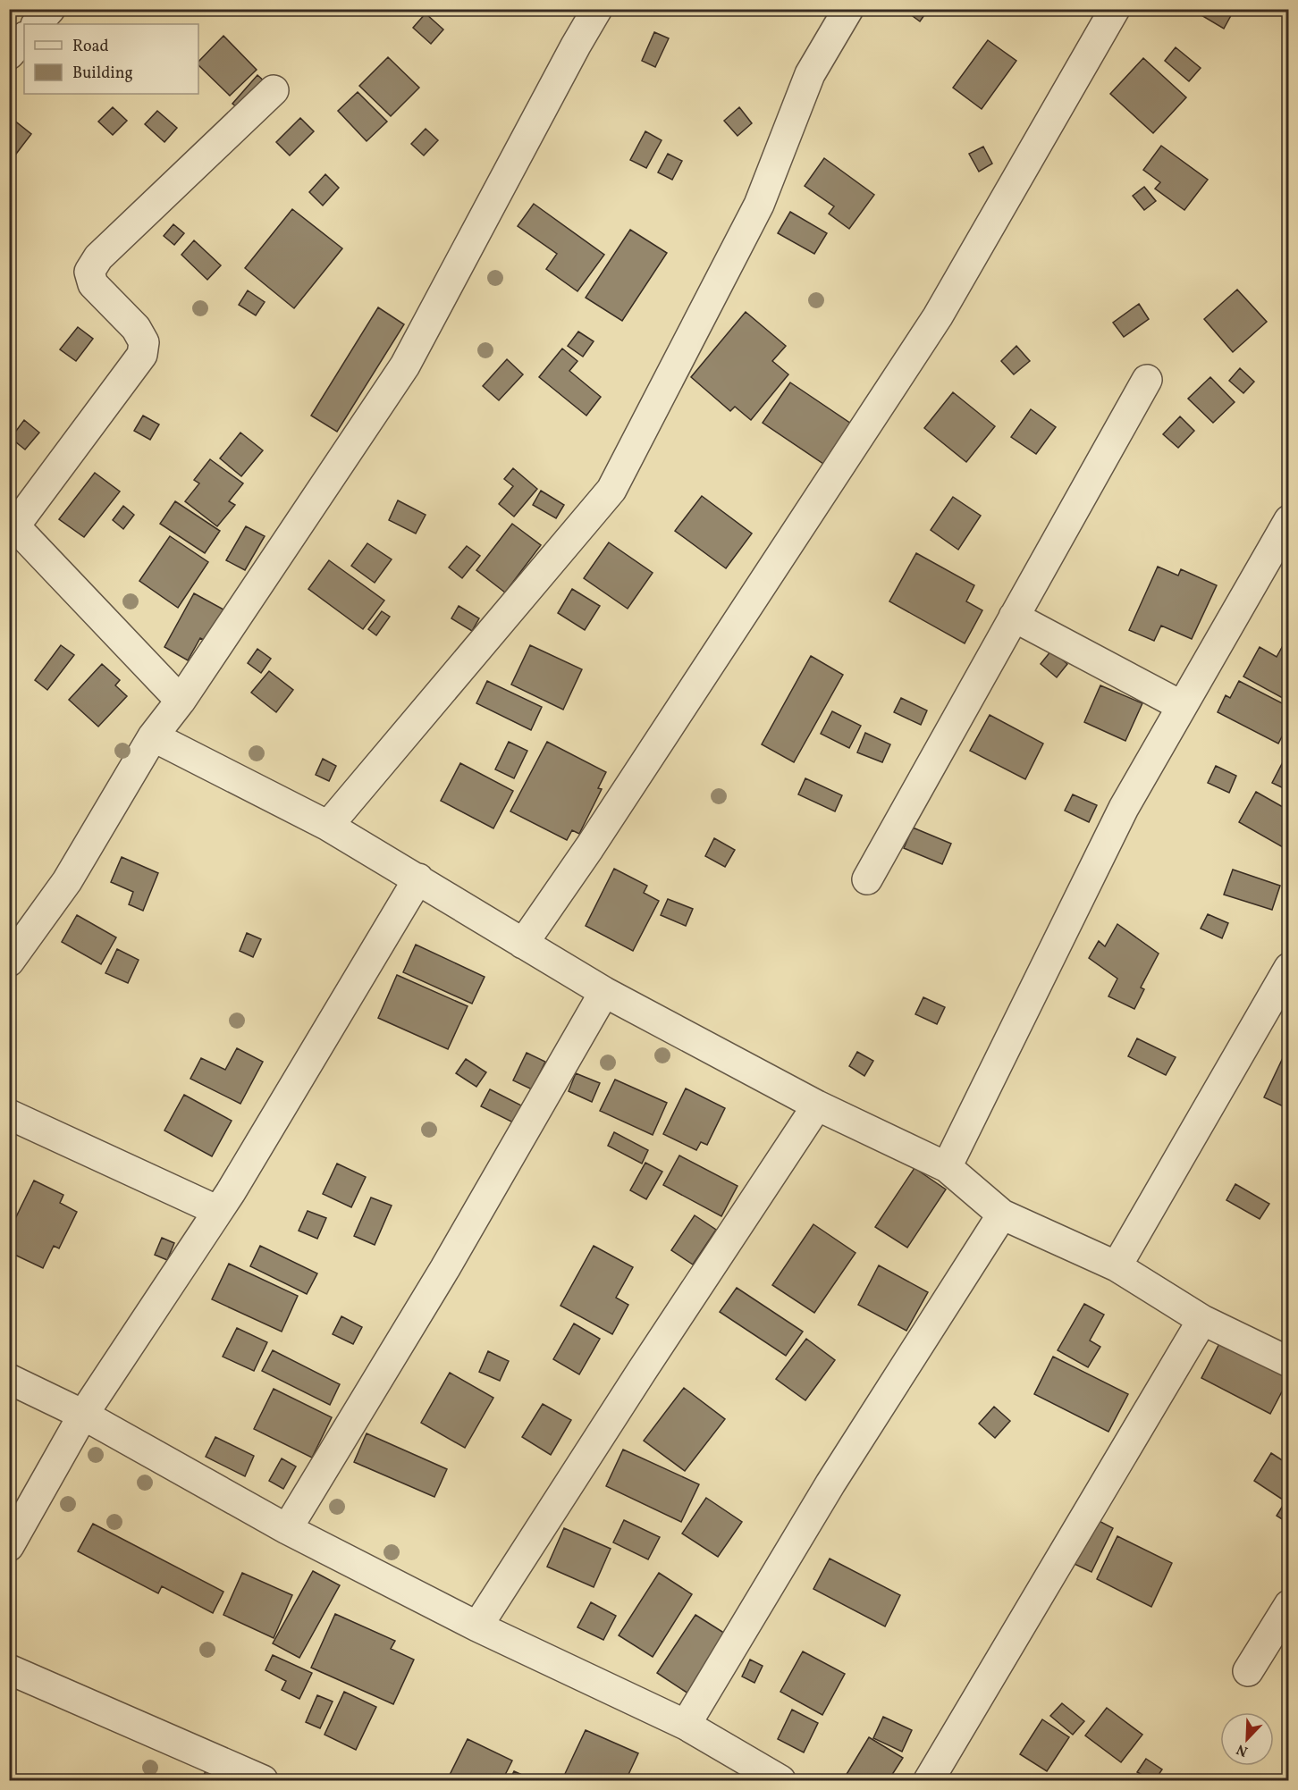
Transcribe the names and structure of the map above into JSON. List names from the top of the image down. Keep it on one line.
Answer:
{"legend":["Road","Building"],"north":"bottom left"}
